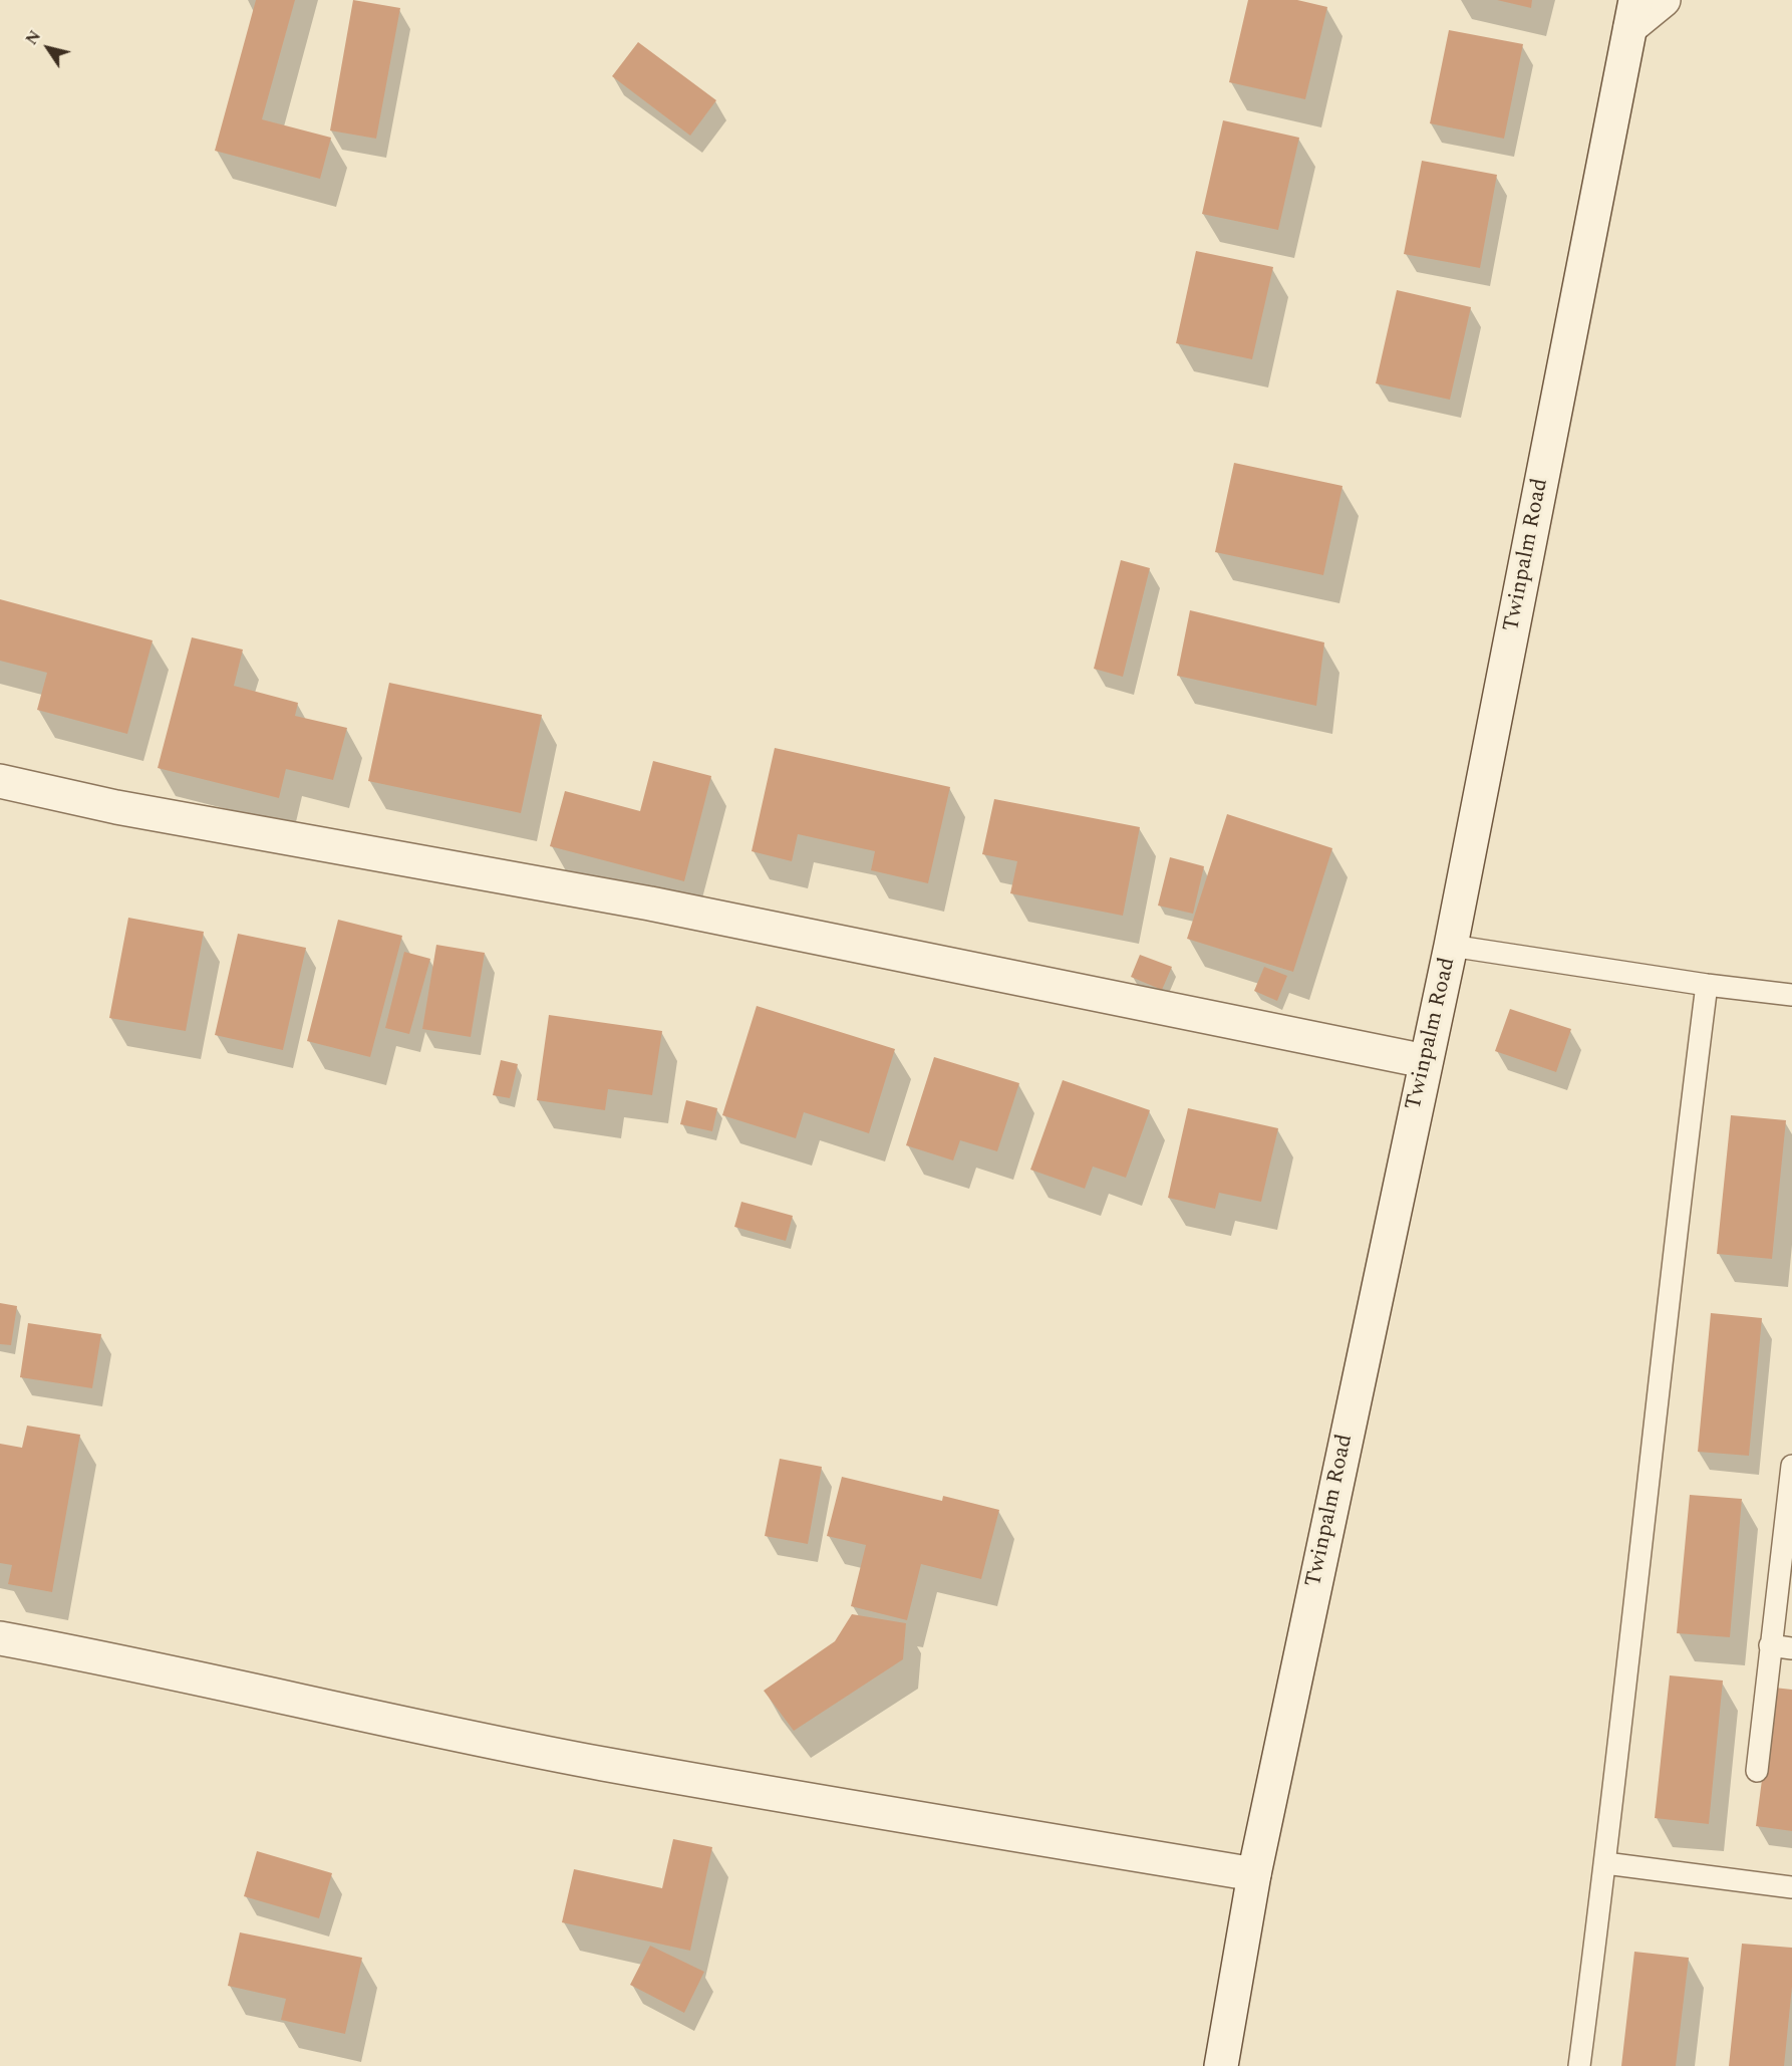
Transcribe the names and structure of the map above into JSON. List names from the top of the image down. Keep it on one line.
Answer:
{"streets":{"street":["Twinpalm Road"]},"north":"top left"}
